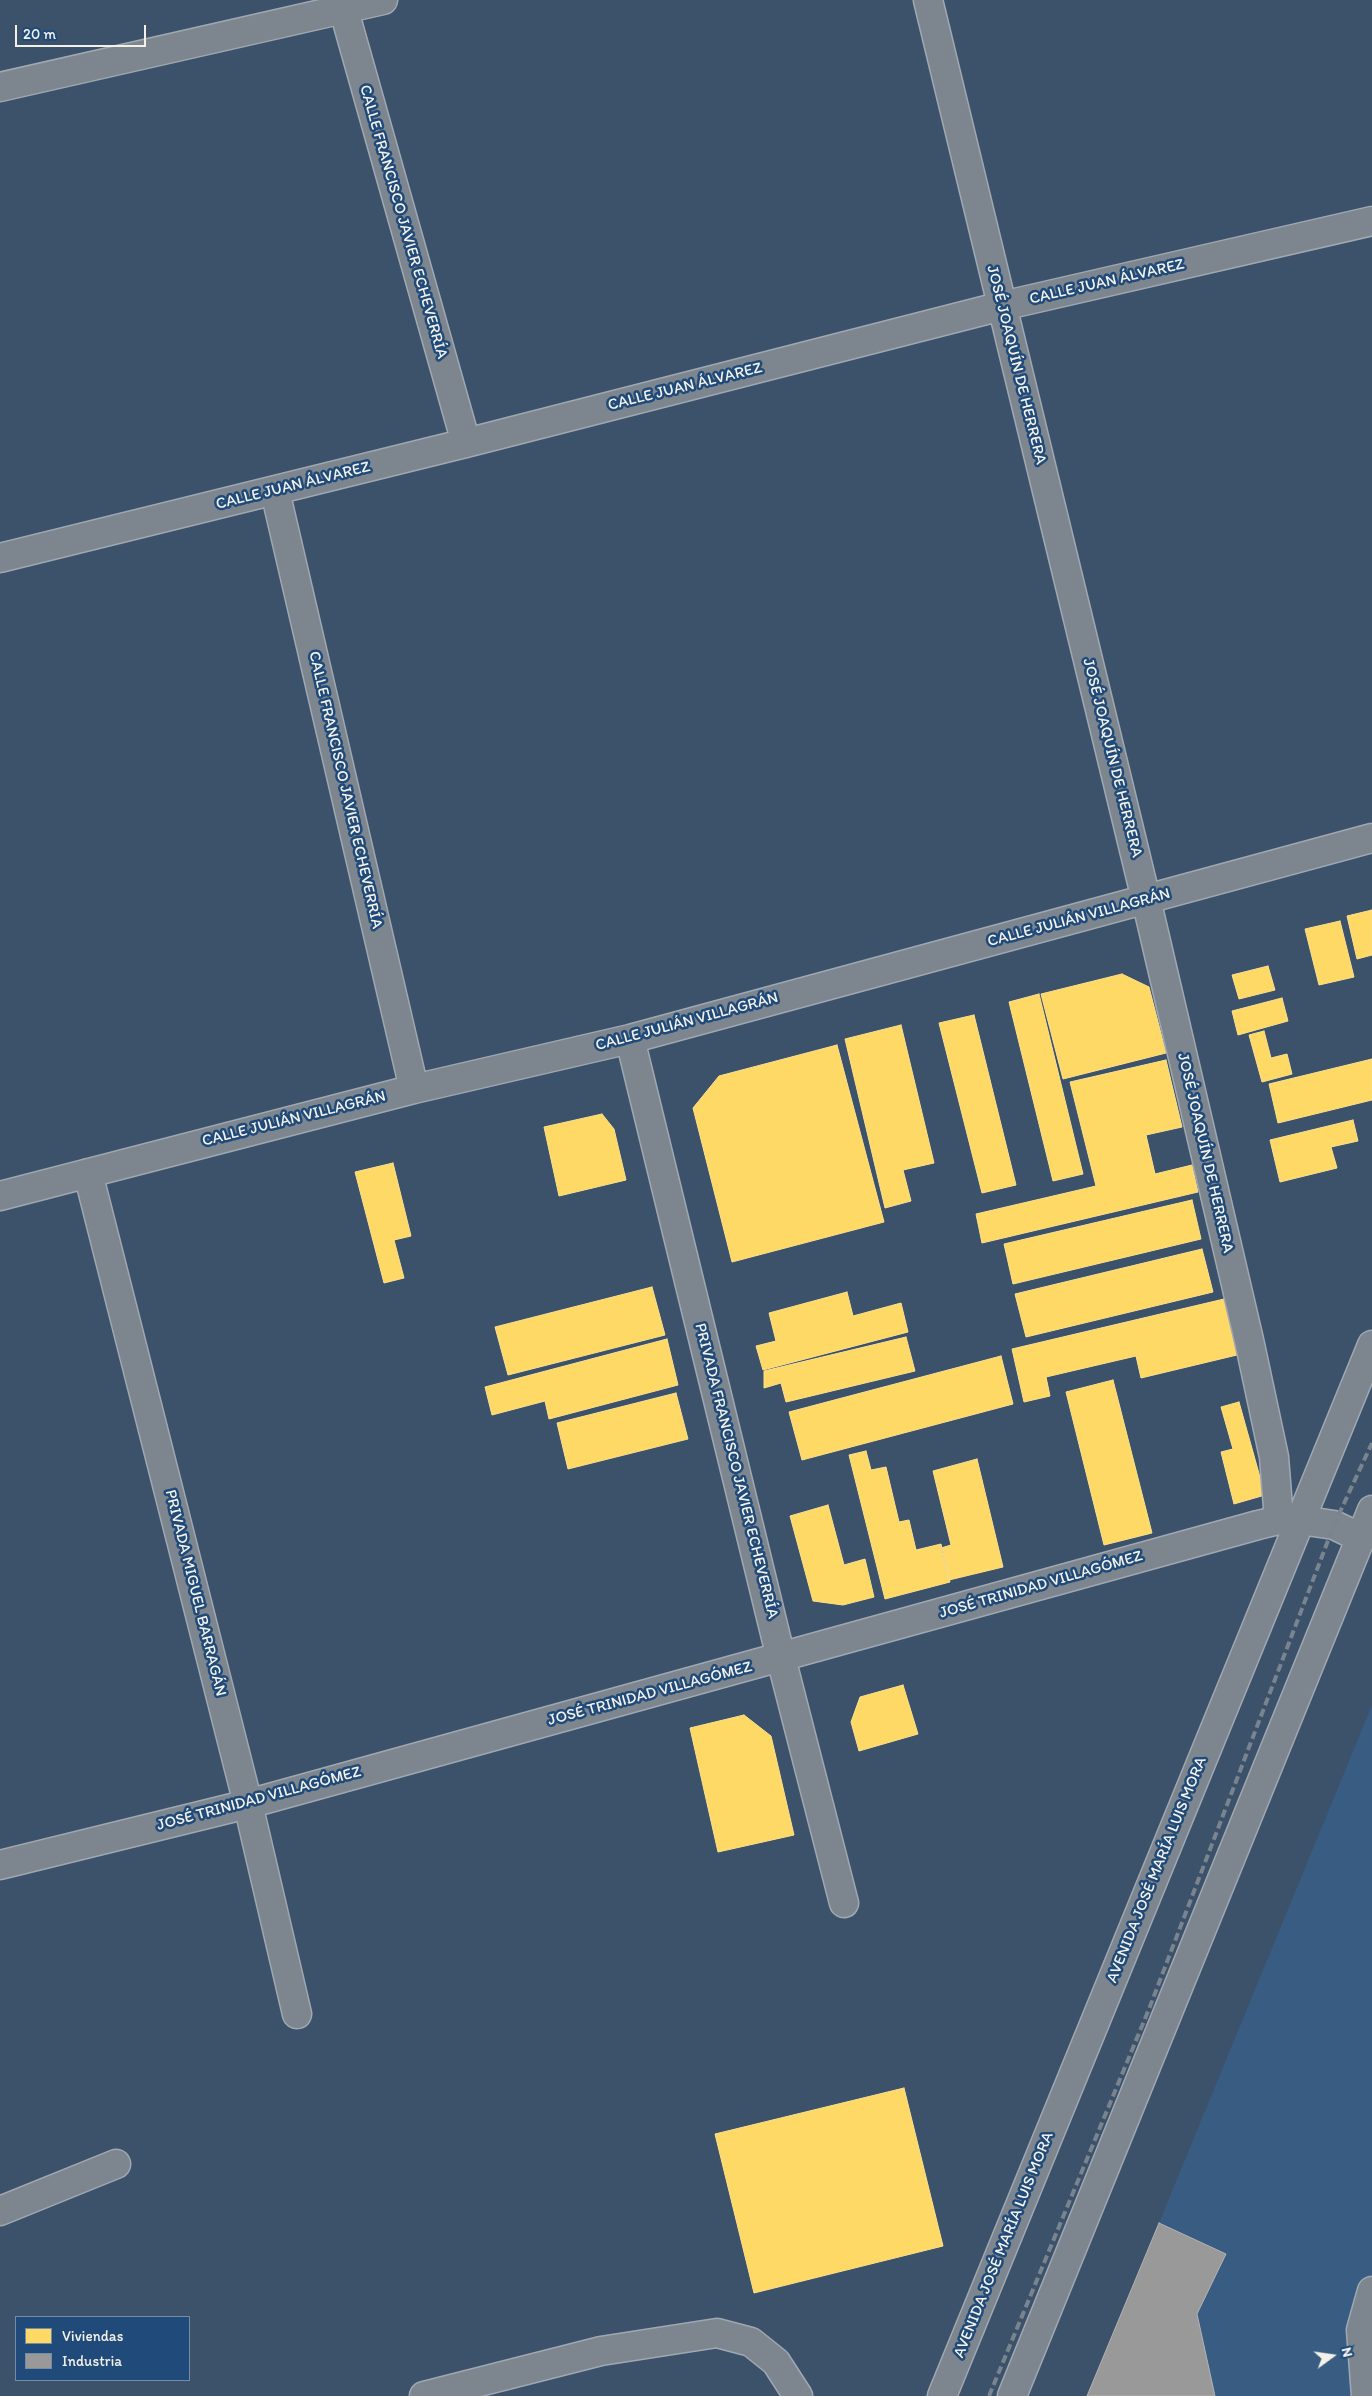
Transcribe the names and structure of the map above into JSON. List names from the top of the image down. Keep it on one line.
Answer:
{"streets":{"street":["CALLE FRANCISCO JAVIER ECHEVERRÍA","CALLE JUAN ÁLVAREZ","JOSÉ JOAQUÍN DE HERRERA","CALLE JULIÁN VILLAGRÁN","PRIVADA FRANCISCO JAVIER ECHEVERRÍA","JOSÉ TRINIDAD VILLAGÓMEZ","PRIVADA MIGUEL BARRAGÁN","AVENIDA JOSÉ MARÍA LUIS MORA"]},"crossings":[["CALLE FRANCISCO JAVIER ECHEVERRÍA","CALLE JUAN ÁLVAREZ"],["CALLE FRANCISCO JAVIER ECHEVERRÍA","CALLE JULIÁN VILLAGRÁN"],["CALLE JUAN ÁLVAREZ","JOSÉ JOAQUÍN DE HERRERA"],["JOSÉ JOAQUÍN DE HERRERA","CALLE JULIÁN VILLAGRÁN"],["JOSÉ JOAQUÍN DE HERRERA","JOSÉ TRINIDAD VILLAGÓMEZ"],["JOSÉ JOAQUÍN DE HERRERA","AVENIDA JOSÉ MARÍA LUIS MORA"],["CALLE JULIÁN VILLAGRÁN","PRIVADA FRANCISCO JAVIER ECHEVERRÍA"],["CALLE JULIÁN VILLAGRÁN","PRIVADA MIGUEL BARRAGÁN"],["PRIVADA FRANCISCO JAVIER ECHEVERRÍA","JOSÉ TRINIDAD VILLAGÓMEZ"],["JOSÉ TRINIDAD VILLAGÓMEZ","PRIVADA MIGUEL BARRAGÁN"],["JOSÉ TRINIDAD VILLAGÓMEZ","AVENIDA JOSÉ MARÍA LUIS MORA"]],"legend":["Viviendas","Industria"],"scale_bar":"20 m","north":"right"}
